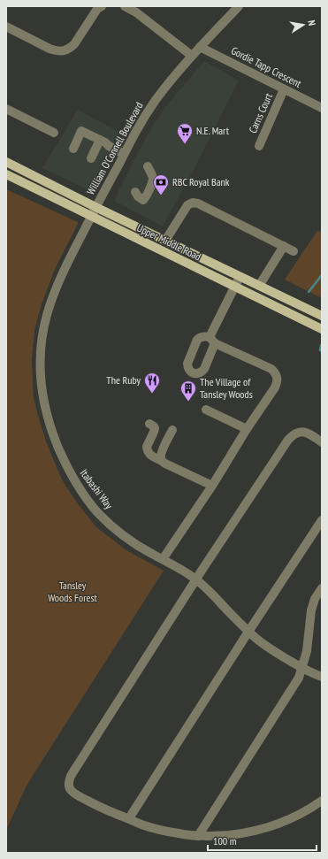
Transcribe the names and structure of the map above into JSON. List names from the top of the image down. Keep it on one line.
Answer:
{"streets":{"main road":["Upper Middle Road"],"street":["Gordie Tapp Crescent","Carns Court","William O'Connell Boulevard","Itabashi Way"]},"crossings":[["Gordie Tapp Crescent","Carns Court"],["Gordie Tapp Crescent","William O'Connell Boulevard"],["William O'Connell Boulevard","Upper Middle Road"],["William O'Connell Boulevard","Itabashi Way"],["Upper Middle Road","Itabashi Way"]],"parks":["Tansley Woods Forest"],"places":{"supermarket":["N.E. Mart"],"bank":["RBC Royal Bank"],"restaurant":["The Ruby"],"building":["The Village of Tansley Woods"]},"scale_bar":"100 m","north":"right"}
